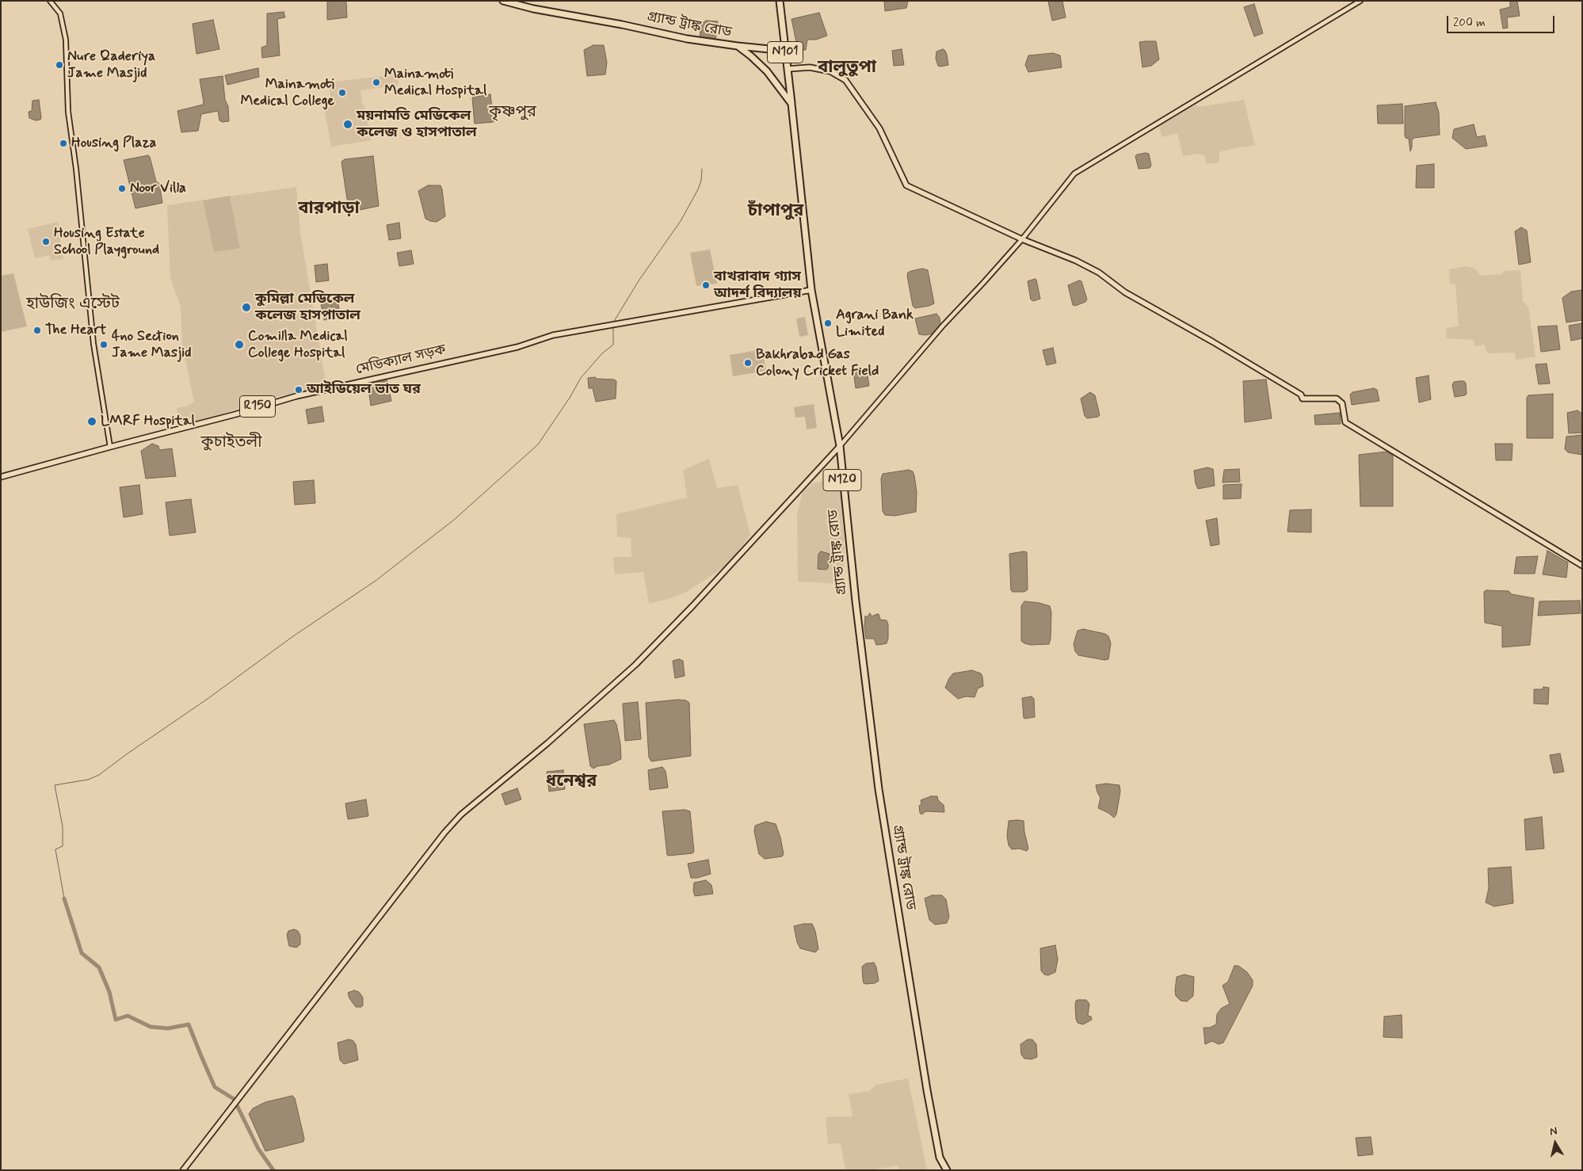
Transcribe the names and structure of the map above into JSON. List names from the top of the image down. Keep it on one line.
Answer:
{"streets":{"highway":["গ্র্যান্ড ট্রাঙ্ক রোড","N101","N120"],"main road":["মেডিক্যাল সড়ক","R150"]},"crossings":[["গ্র্যান্ড ট্রাঙ্ক রোড","N101"],["গ্র্যান্ড ট্রাঙ্ক রোড","মেডিক্যাল সড়ক"]],"districts":["বালুতুপা","কৃষ্ণপুর","বারপাড়া","চাঁপাপুর","হাউজিং এস্টেট","কুচাইতলী","ধনেশ্বর"],"places":["Nure Qaderiya Jame Masjid","Mainamoti Medical Hospital","Mainamoti Medical College","ময়নামতি মেডিকেল কলেজ ও হাসপাতাল","Housing Plaza","Noor Villa","Housing Estate School Playground","বাখরাবাদ গ্যাস আদর্শ বিদ্যালয়","কুমিল্লা মেডিকেল কলেজ হাসপাতাল","Agrani Bank Limited","The Heart","4no Section Jame Masjid","Comilla Medical College Hospital","Bakhrabad Gas Colony Cricket Field","আইডিয়েল ভাত ঘর","LMRF Hospital"],"scale_bar":"200 m","north":"top"}
